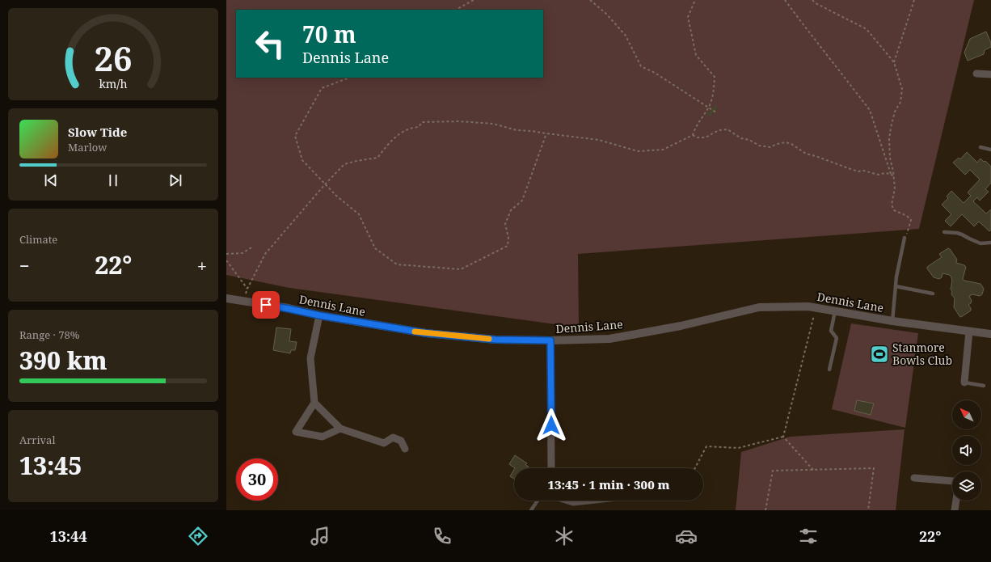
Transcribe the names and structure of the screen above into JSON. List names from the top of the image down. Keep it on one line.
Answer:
{"streets":{"street":["Dennis Lane"]},"places":{"sports":["Stanmore Bowls Club"]},"north":"top left","page":{"turn":["70 m","Dennis Lane"],"song":["Slow Tide","Marlow"],"tile":["Climate",["Range · 78%","390 km"],["Arrival","13:45"]],"heat":["−","22°","+"],"limit":"30","trip":"13:45 · 1 min · 300 m","tabs":["13:44","22°"],"gauge":["26","km/h"]}}
